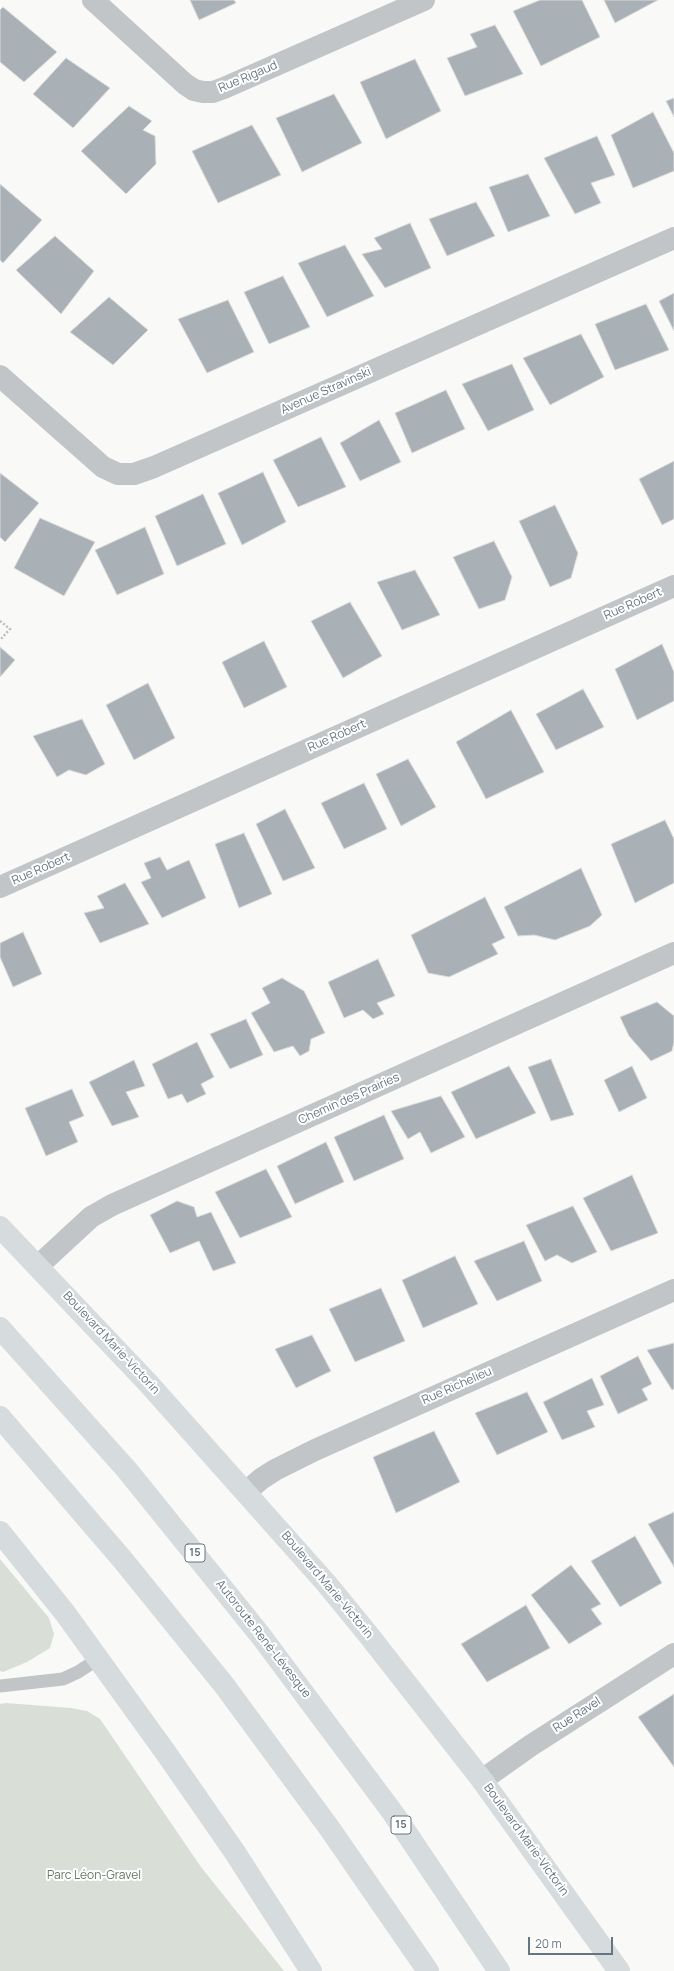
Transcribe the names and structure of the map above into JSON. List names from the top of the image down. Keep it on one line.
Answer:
{"streets":{"main road":["Boulevard Marie-Victorin","15","Autoroute René-Lévesque"],"street":["Rue Rigaud","Avenue Stravinski","Rue Robert","Chemin des Prairies","Rue Richelieu","Rue Ravel"]},"crossings":[["Chemin des Prairies","Boulevard Marie-Victorin"],["Boulevard Marie-Victorin","Rue Richelieu"],["Boulevard Marie-Victorin","Rue Ravel"]],"parks":["Parc Léon-Gravel"],"scale_bar":"20 m"}
